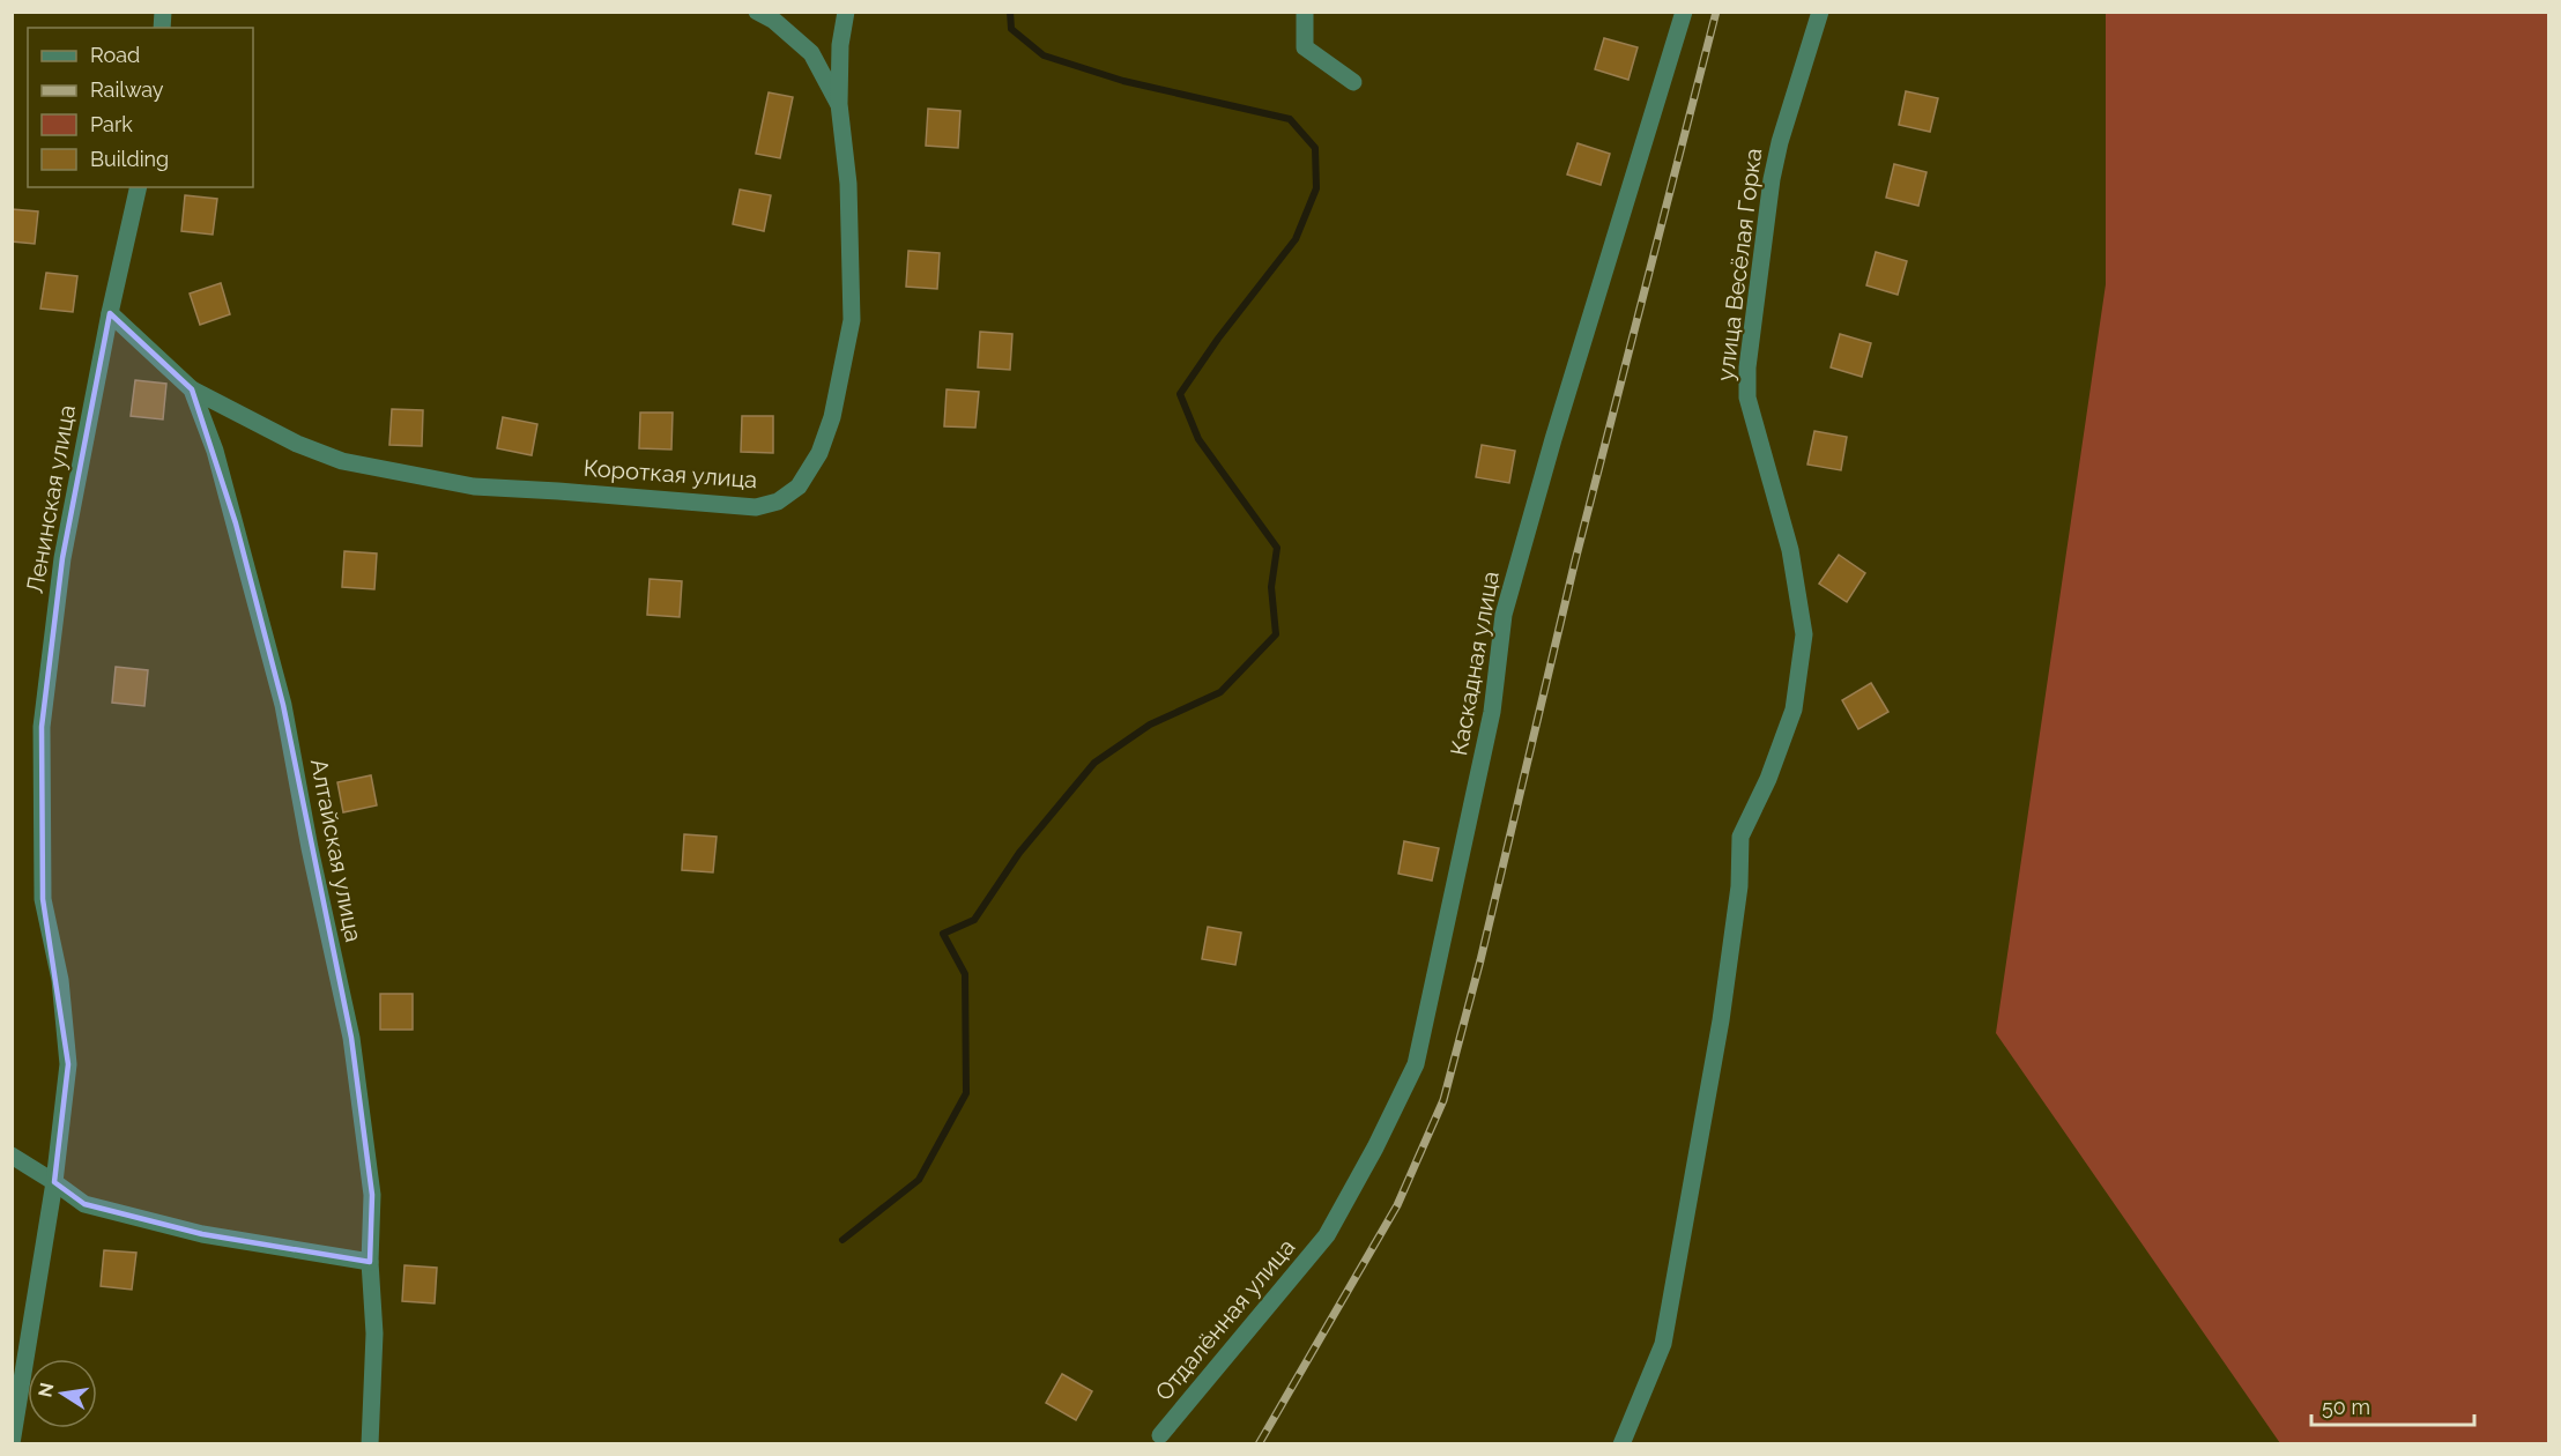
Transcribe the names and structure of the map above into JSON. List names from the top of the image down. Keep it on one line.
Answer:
{"streets":{"street":["улица Весёлая Горка","Короткая улица","Ленинская улица","Каскадная улица","Алтайская улица","Отдалённая улица"]},"crossings":[["Короткая улица","Алтайская улица"],["Ленинская улица","Алтайская улица"],["Каскадная улица","Отдалённая улица"]],"legend":["Road","Railway","Park","Building"],"scale_bar":"50 m","north":"left"}
